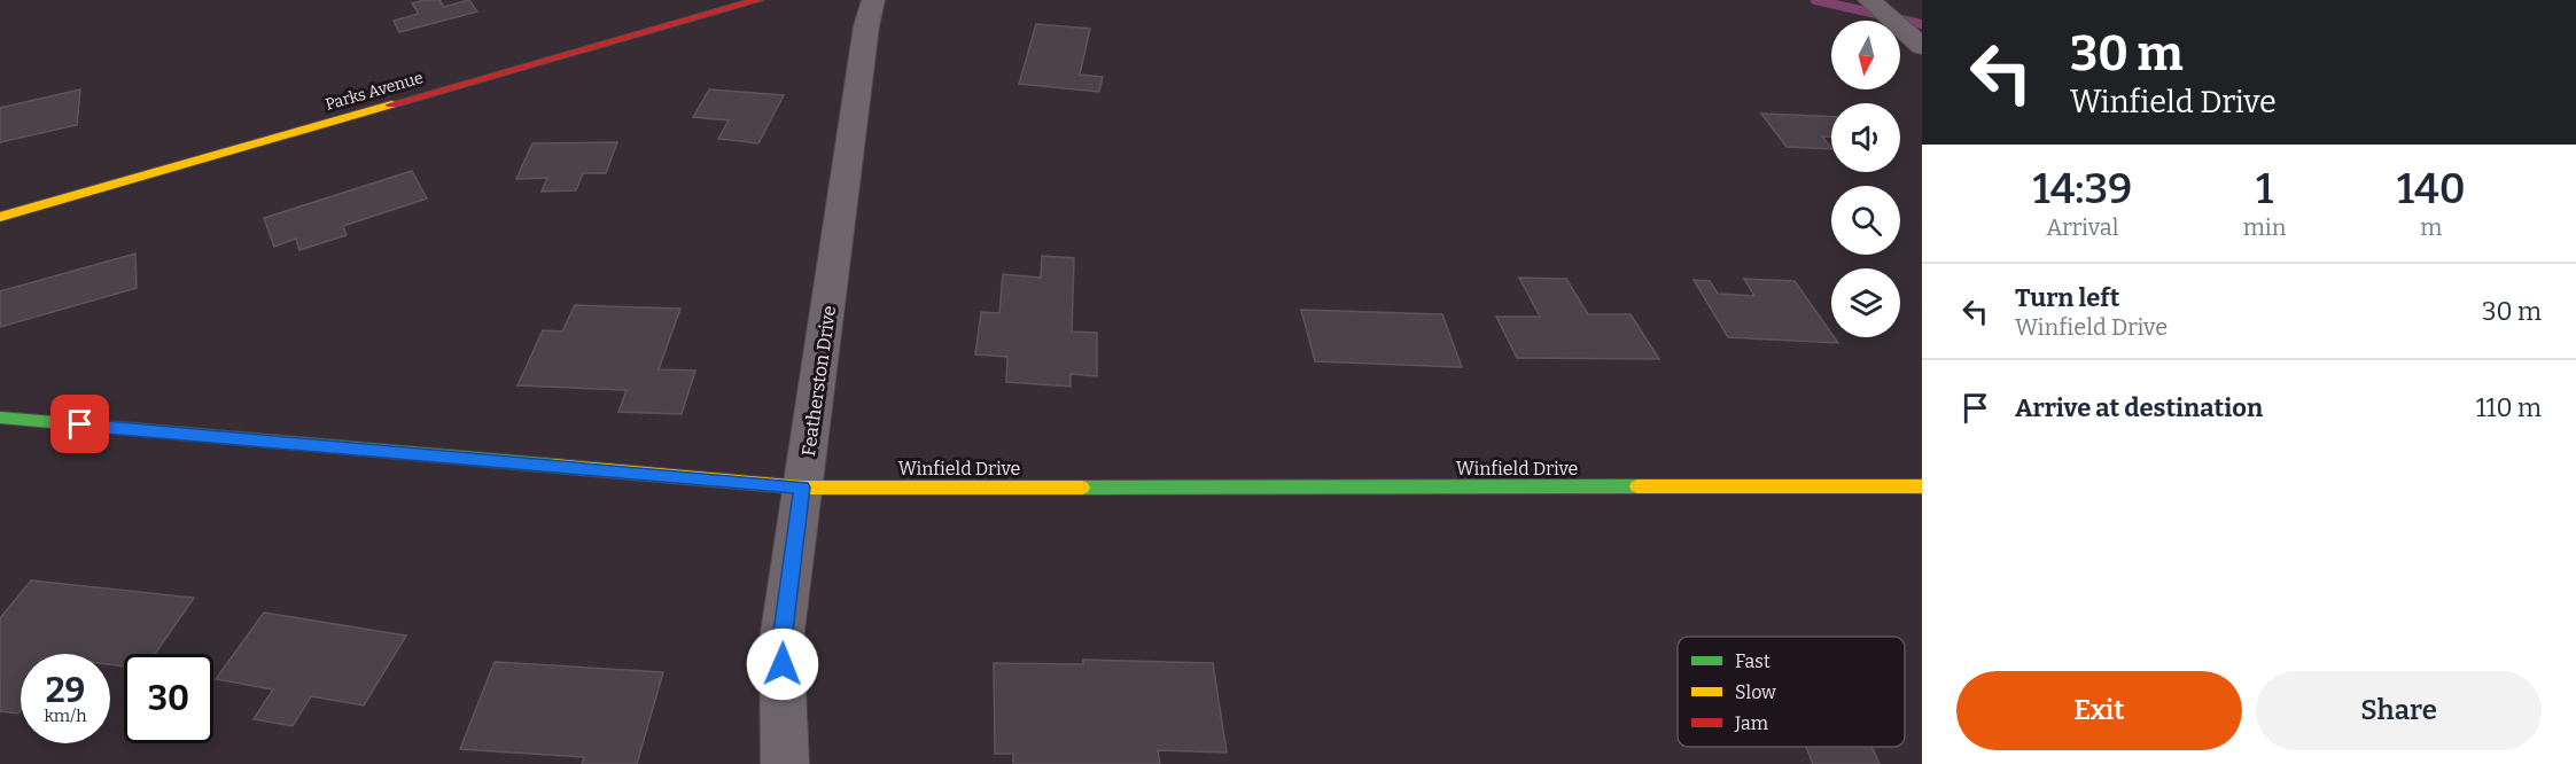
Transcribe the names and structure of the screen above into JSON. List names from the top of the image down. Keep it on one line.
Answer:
{"streets":{"street":["Parks Avenue","Featherston Drive","Winfield Drive"]},"crossings":[["Featherston Drive","Winfield Drive"]],"legend":["Fast","Slow","Jam"],"north":"bottom","page":{"turn":["30 m","Winfield Drive"],"eta":["14:39","Arrival","1","min","140","m"],"list":[{"name":"Turn left","note":"Winfield Drive","value":"30 m"},{"name":"Arrive at destination","value":"110 m"}],"speed":"29 km/h","limit":"30","buttons":["Exit","Share"]}}
